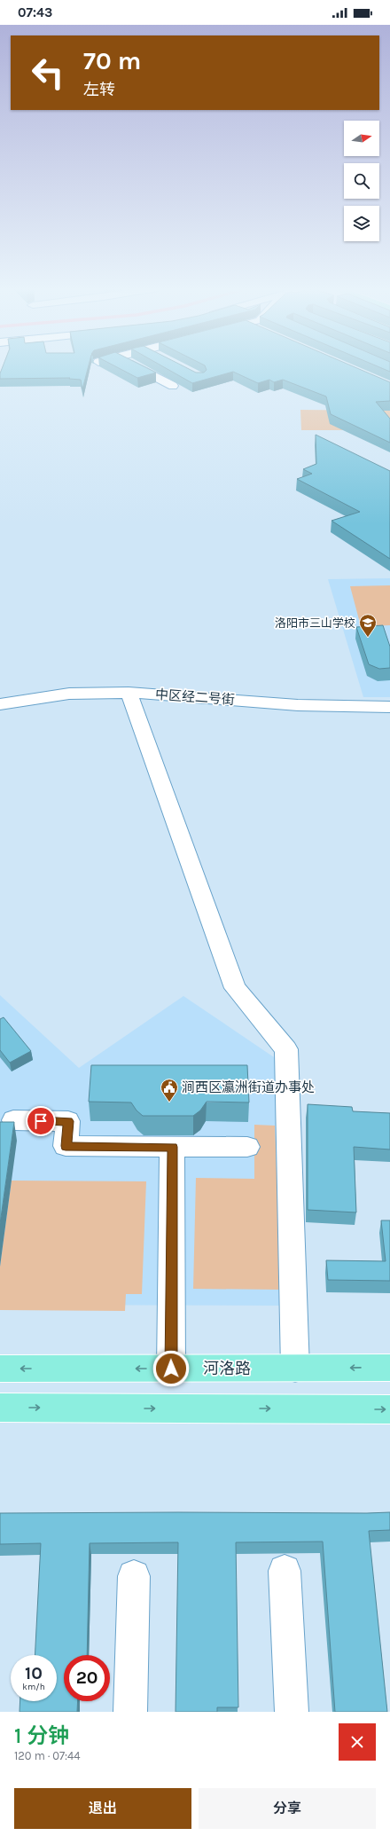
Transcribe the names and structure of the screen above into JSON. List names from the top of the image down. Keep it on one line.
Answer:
{"streets":{"main road":["河洛路"],"street":["中区经二号街"]},"places":{"school or university":["洛阳市三山学校"],"public building":["涧西区瀛洲街道办事处"]},"north":"right","page":{"status":"07:43","turn":["70 m","左转"],"speed":"10 km/h","limit":"20","heading":["1 分钟","120 m · 07:44"],"buttons":["退出","分享"]}}
